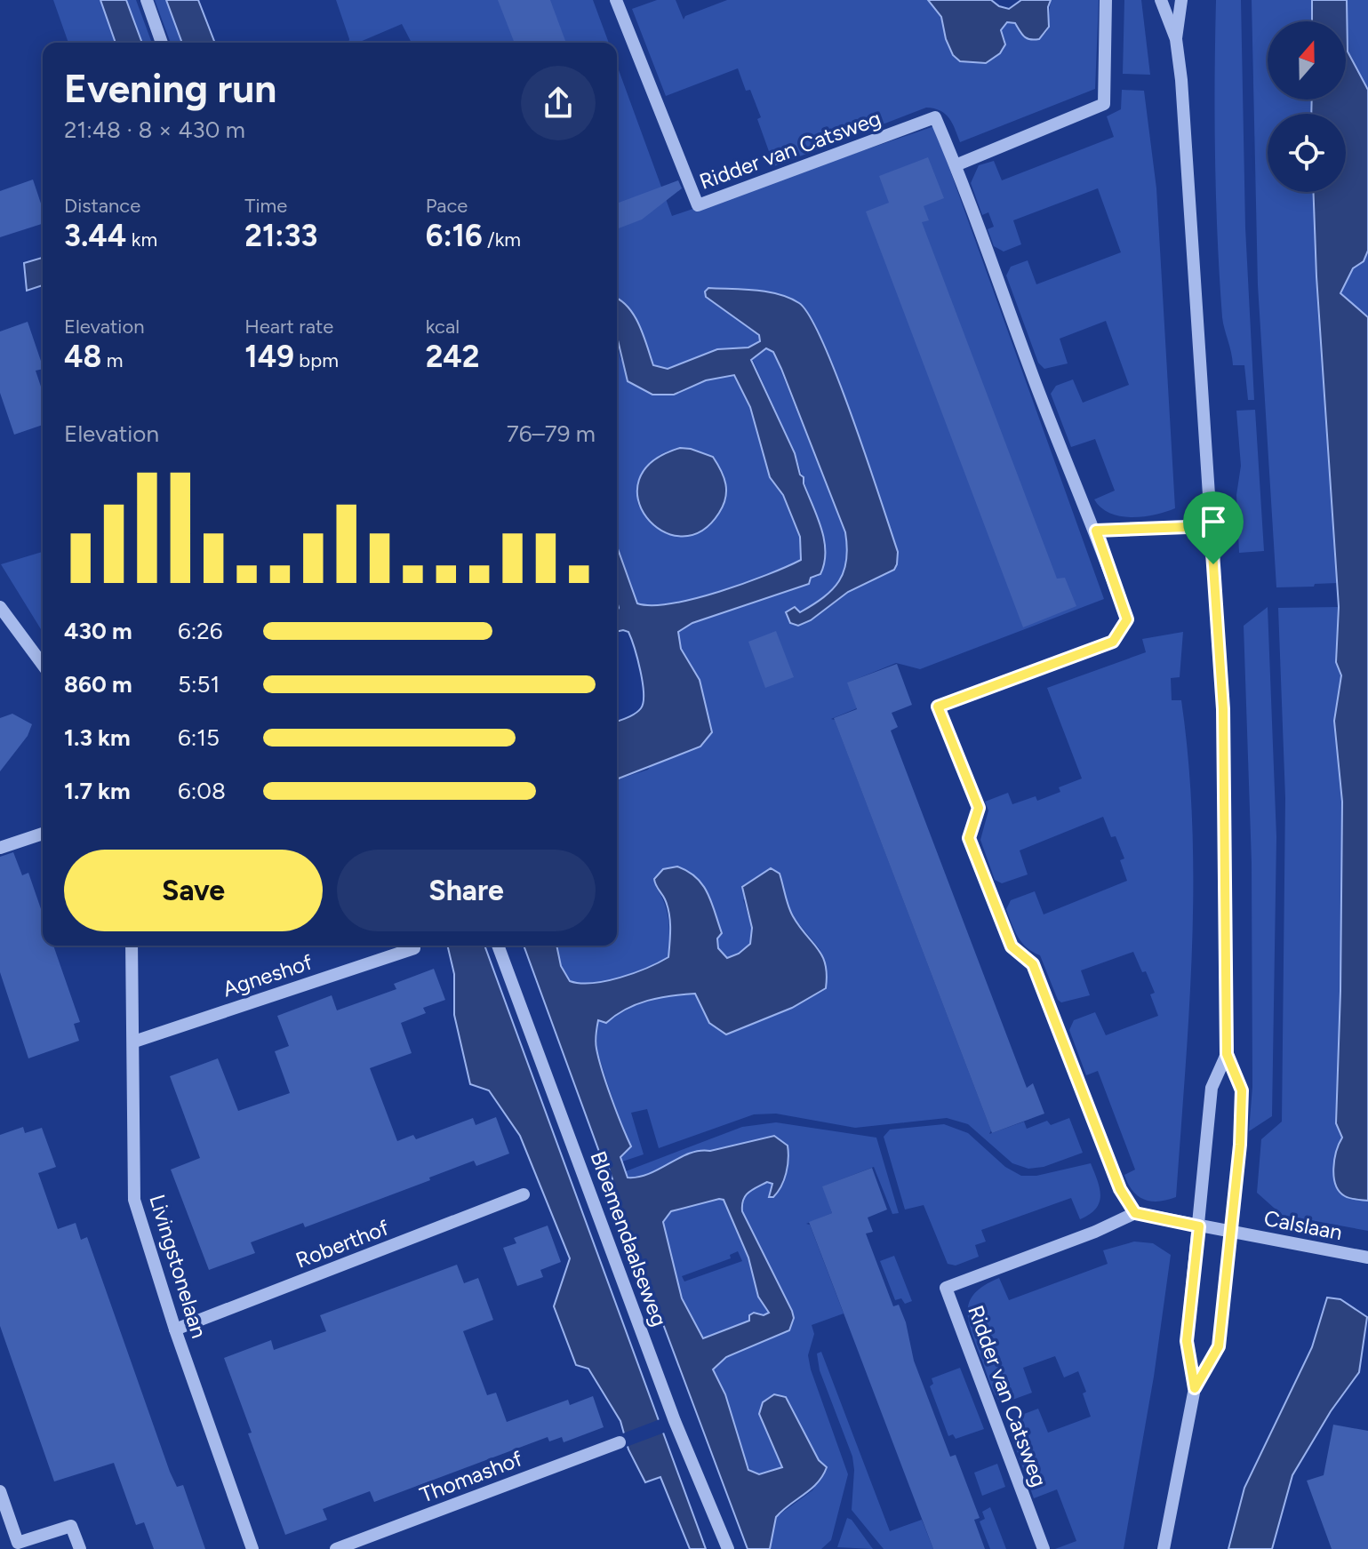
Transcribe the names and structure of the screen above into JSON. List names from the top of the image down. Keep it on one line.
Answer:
{"streets":{"street":["Ridder van Catsweg","Agneshof","Calslaan","Bloemendaalseweg","Roberthof","Livingstonelaan","Thomashof"]},"crossings":[["Agneshof","Livingstonelaan"],["Roberthof","Livingstonelaan"]],"north":"top","page":{"heading":["Evening run","21:48 · 8 × 430 m"],"stats":[["Distance","3.44 km"],["Time","21:33"],["Pace","6:16 /km"],["Elevation","48 m"],["Heart rate","149 bpm"],["kcal","242"]],"chart":["Elevation","76–79 m"],"list":[{"name":"430 m","note":"6:26"},{"name":"860 m","note":"5:51"},{"name":"1.3 km","note":"6:15"},{"name":"1.7 km","note":"6:08"}],"buttons":["Save","Share"]}}
